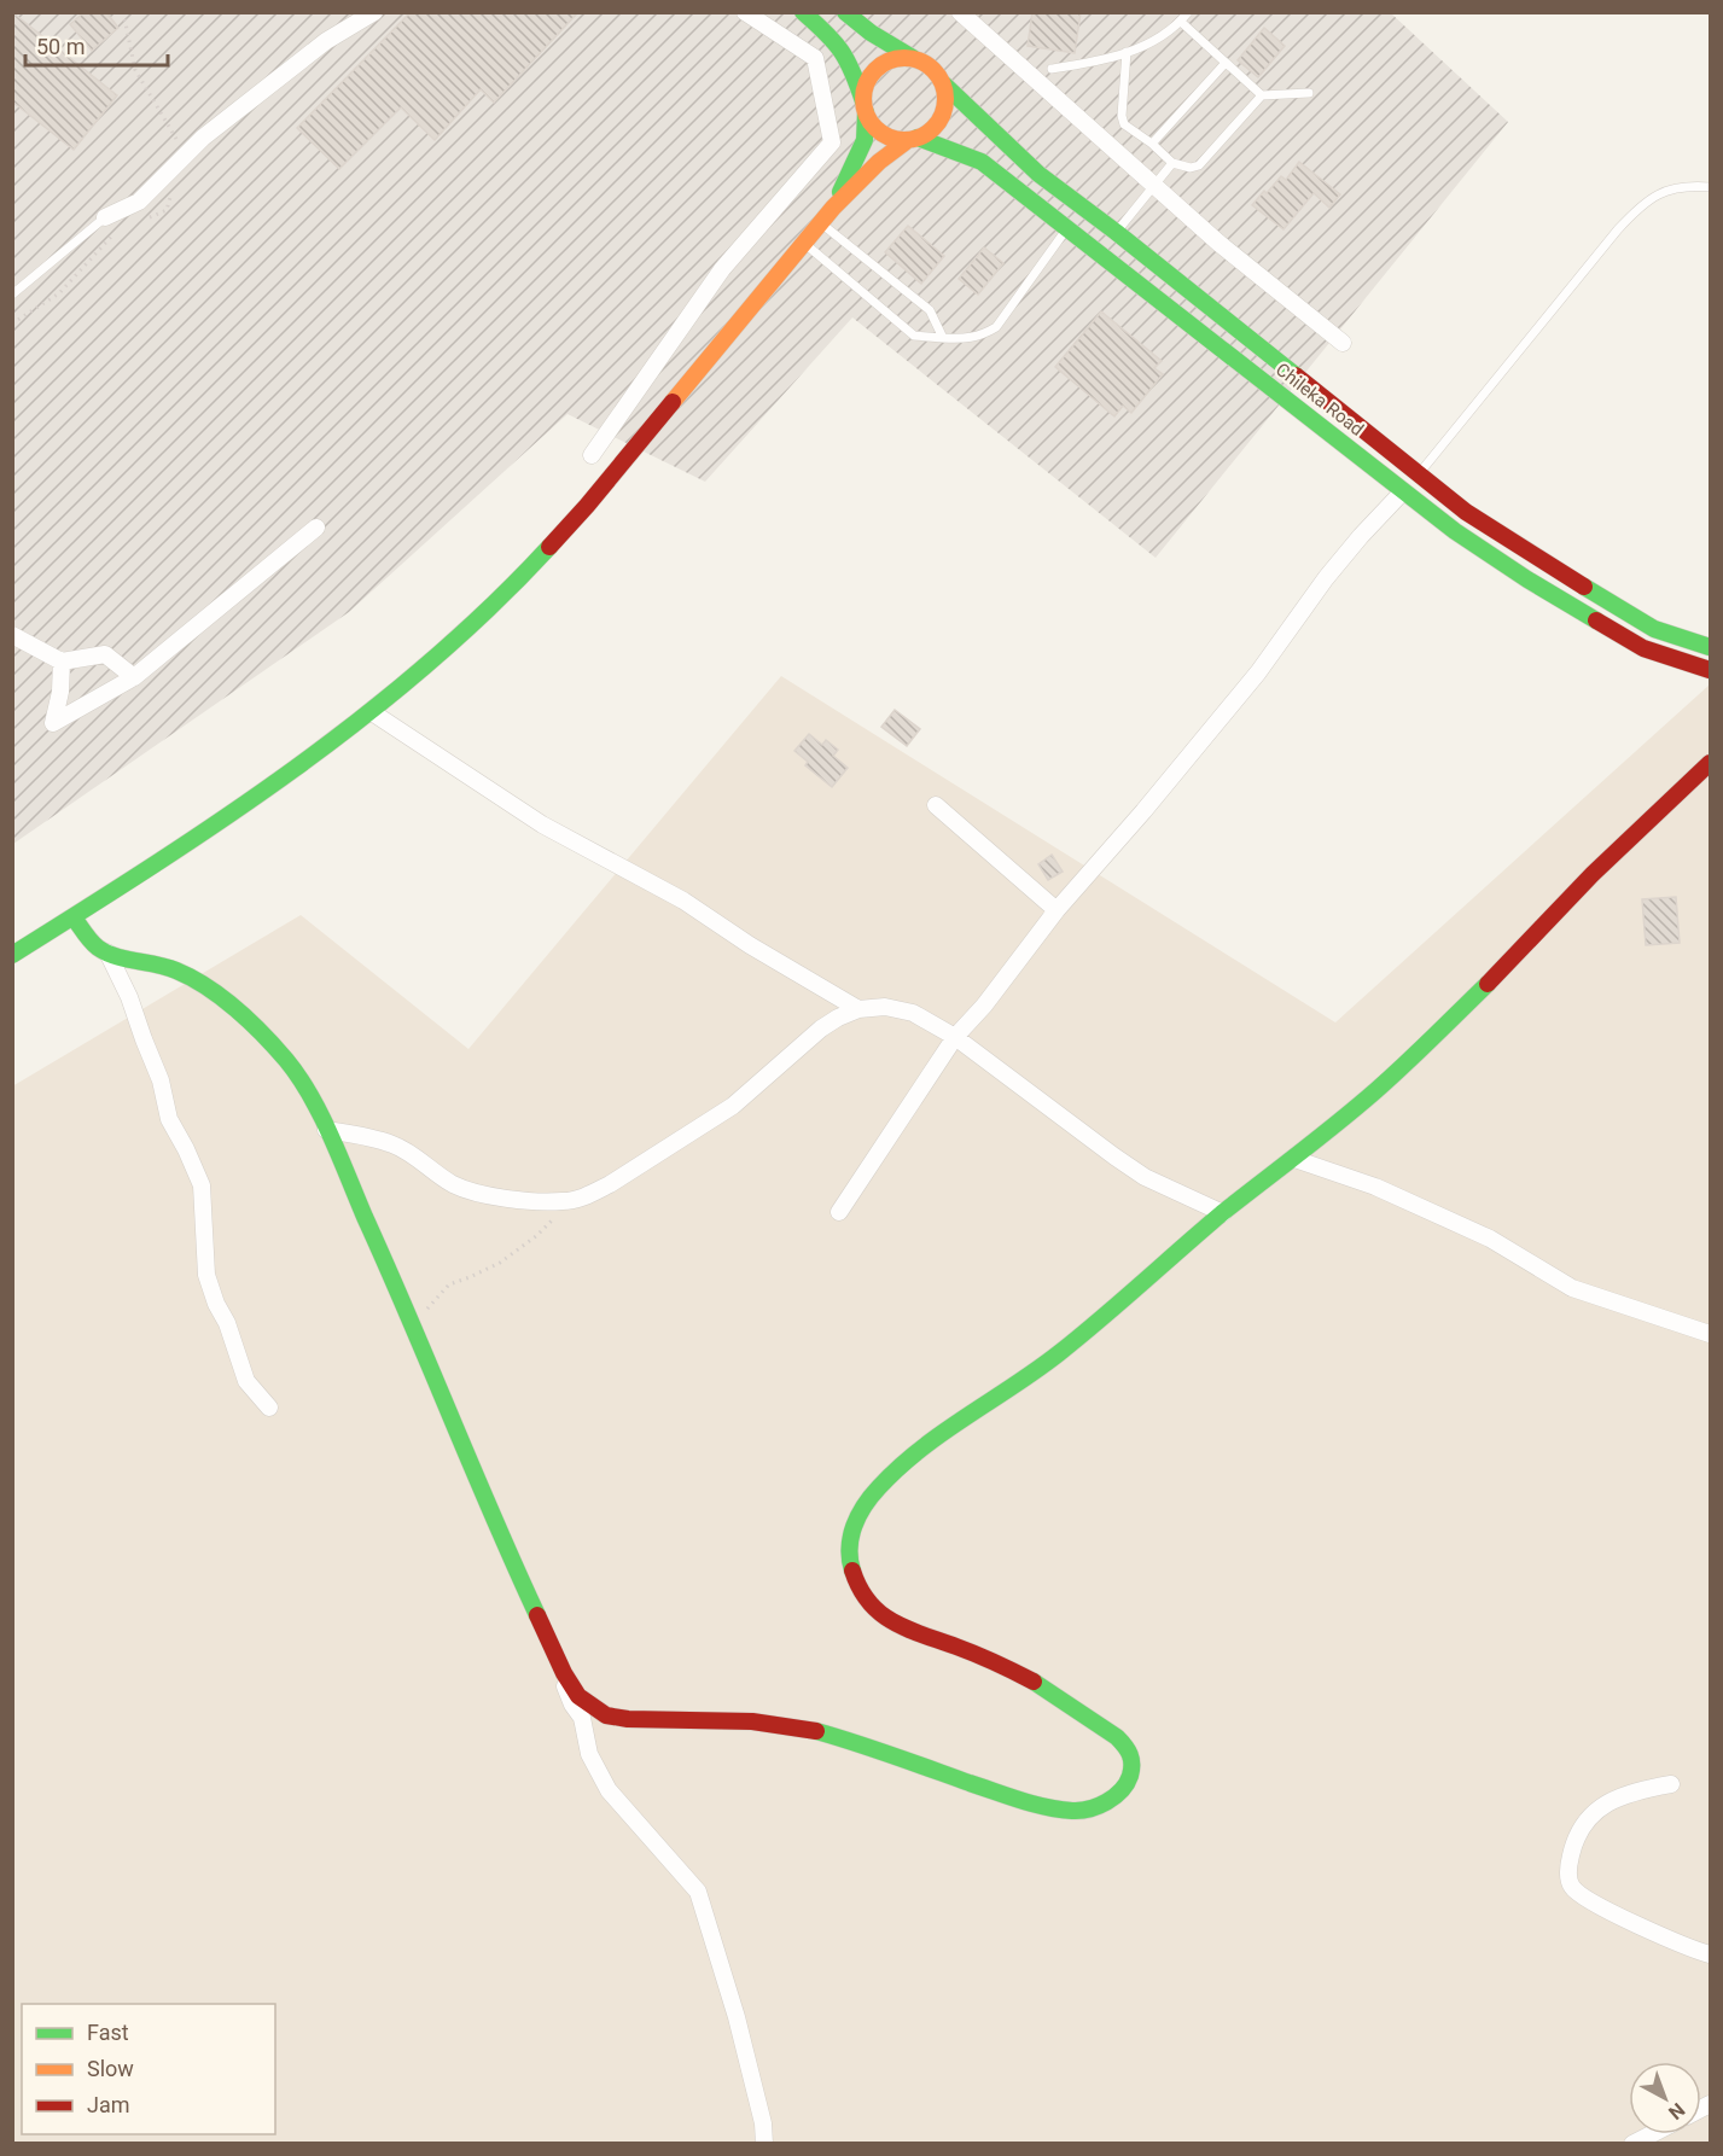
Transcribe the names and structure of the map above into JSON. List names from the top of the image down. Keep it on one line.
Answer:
{"streets":{"main road":["Chileka Road"]},"legend":["Fast","Slow","Jam"],"scale_bar":"50 m","north":"bottom right"}
